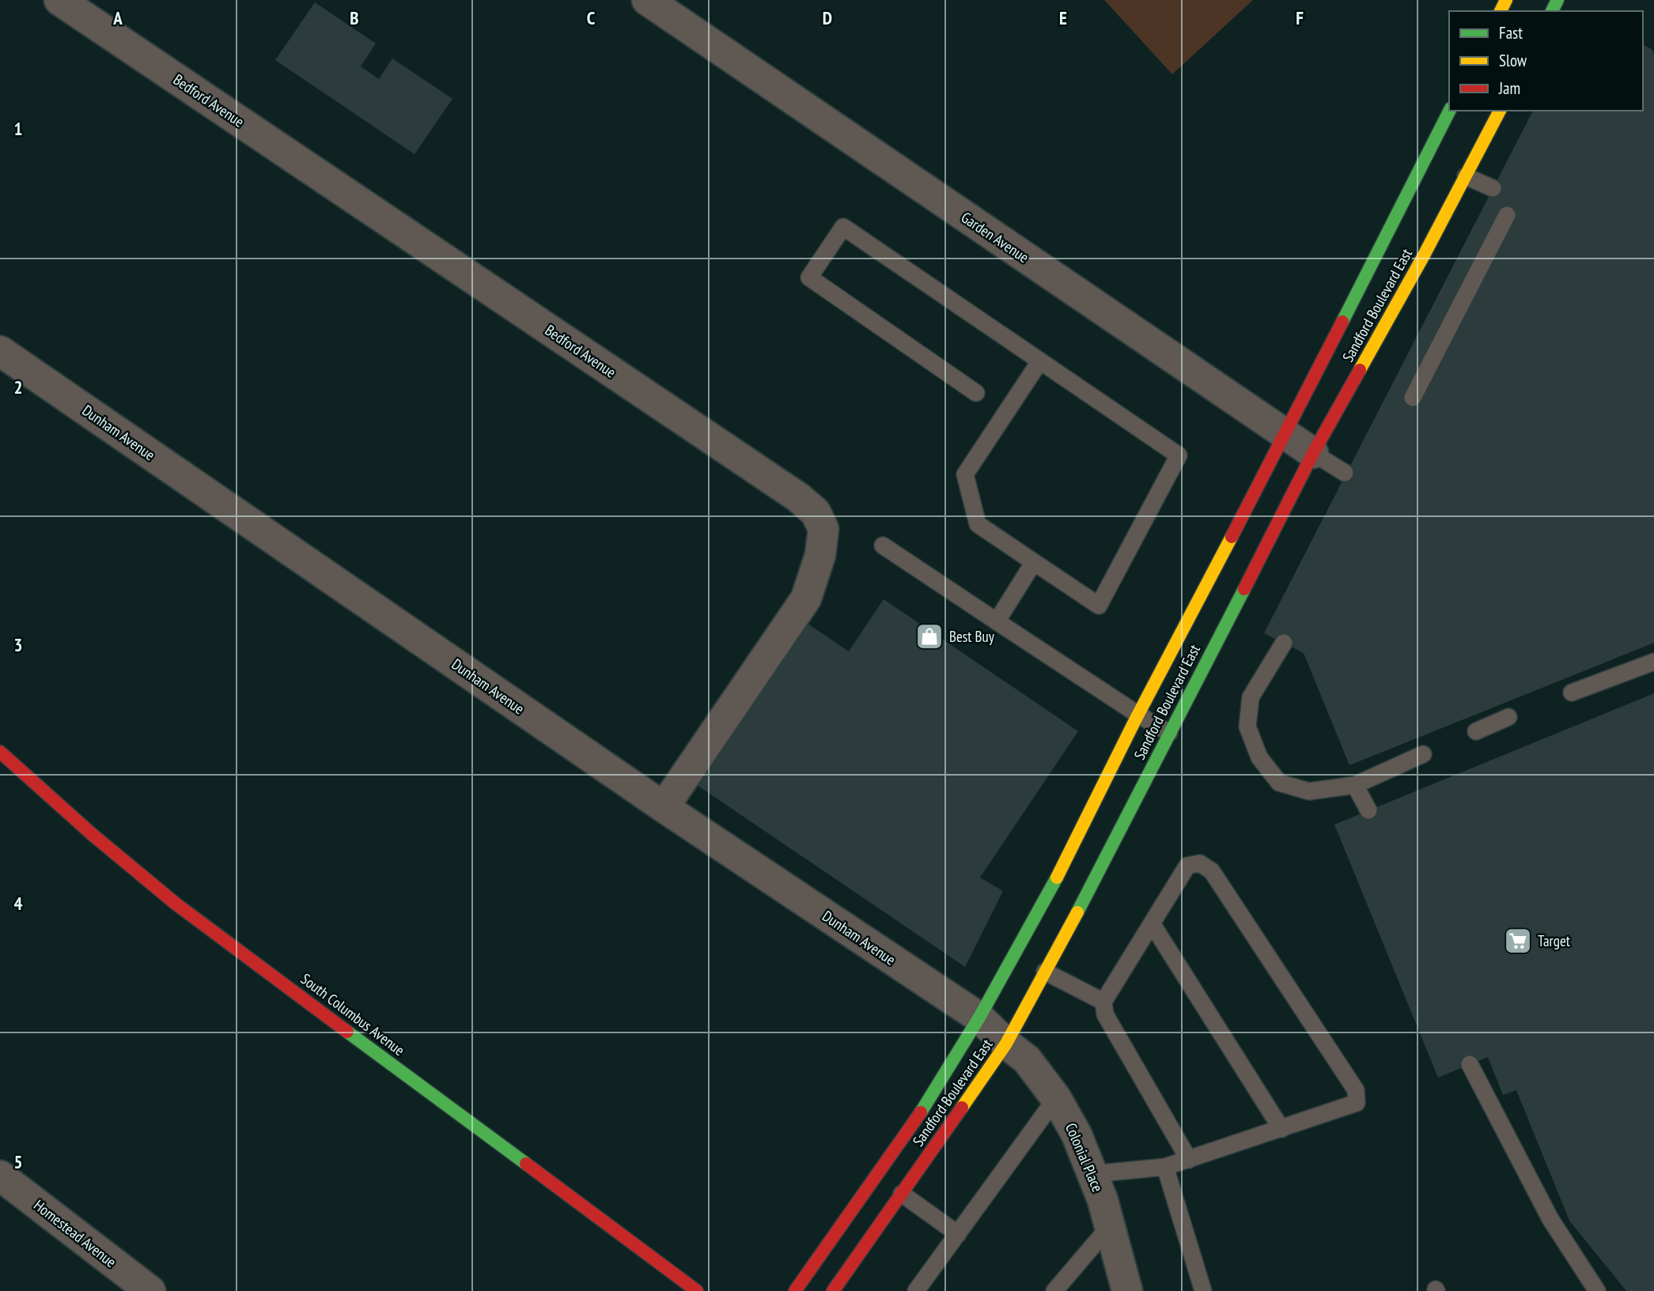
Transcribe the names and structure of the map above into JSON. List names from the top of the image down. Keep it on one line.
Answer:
{"streets":{"street":["Bedford Avenue","Garden Avenue","Sandford Boulevard East","Dunham Avenue","South Columbus Avenue","Colonial Place","Homestead Avenue"]},"crossings":[["Bedford Avenue","Dunham Avenue"],["Garden Avenue","Sandford Boulevard East"],["Sandford Boulevard East","Dunham Avenue"],["Sandford Boulevard East","Colonial Place"],["Dunham Avenue","Colonial Place"]],"places":{"shop":["Best Buy"],"supermarket":["Target"]},"legend":["Fast","Slow","Jam"],"grid":{"columns":["A","B","C","D","E","F"],"rows":["1","2","3","4","5"]}}
